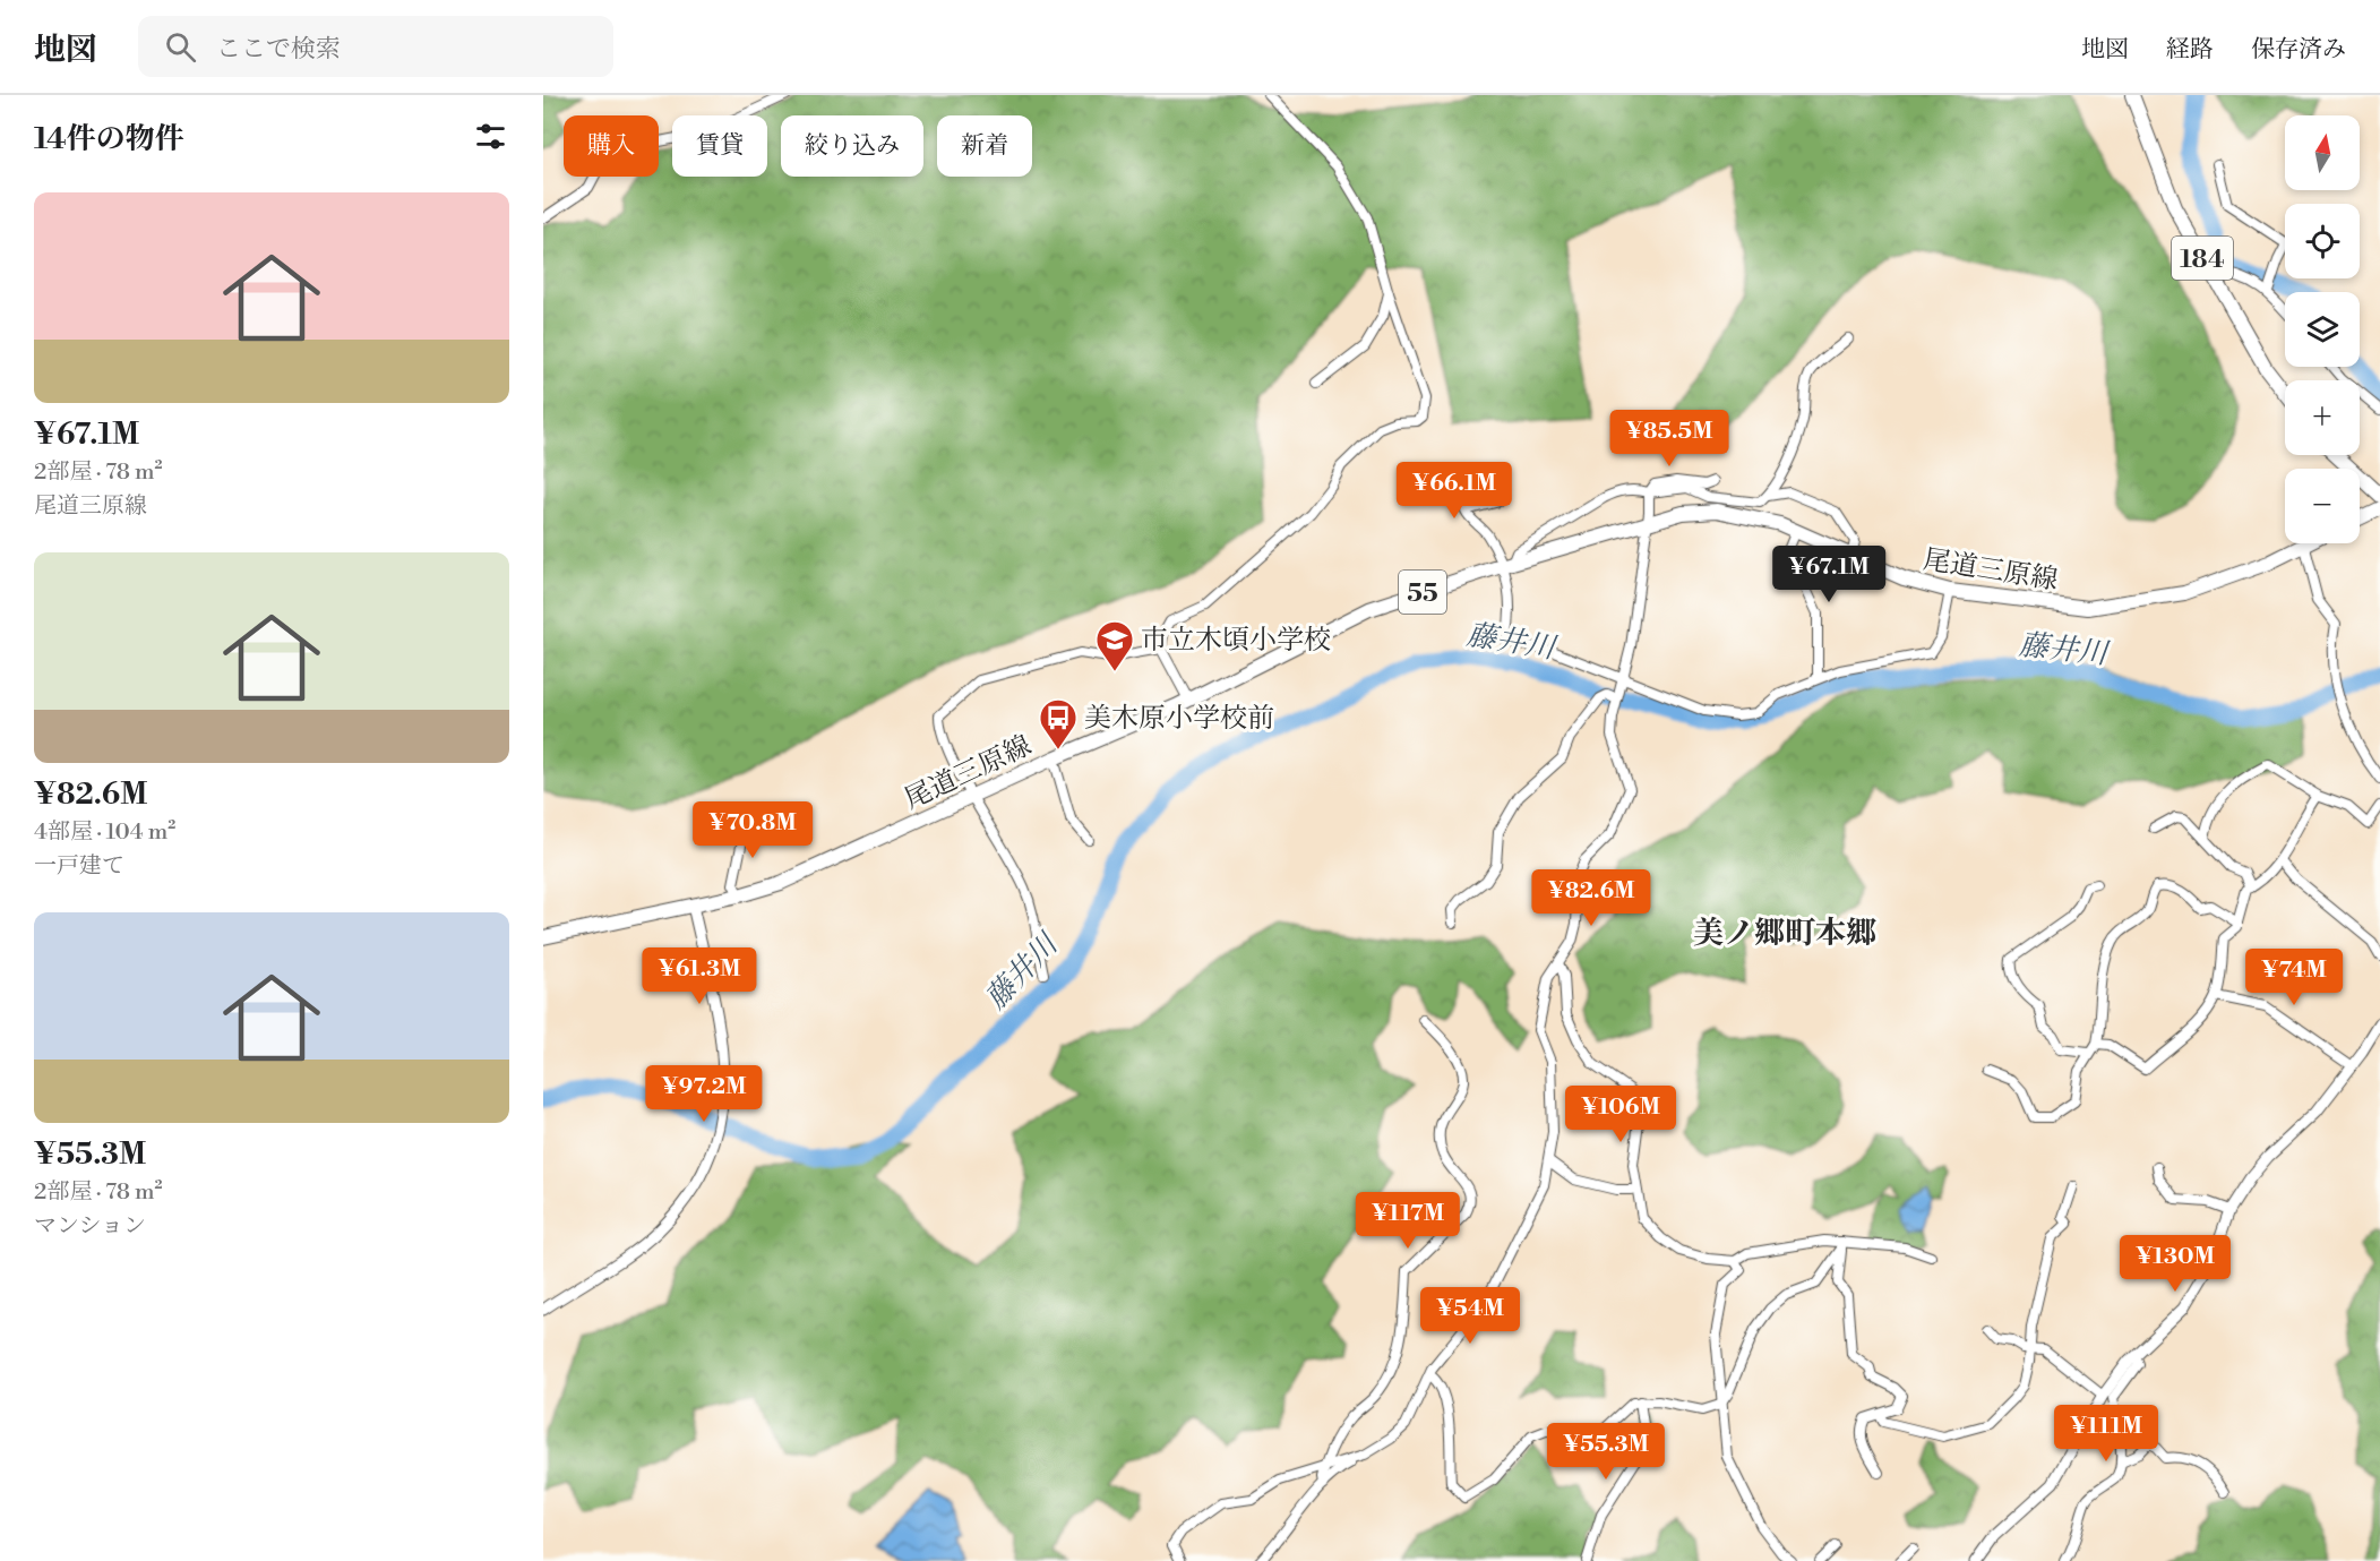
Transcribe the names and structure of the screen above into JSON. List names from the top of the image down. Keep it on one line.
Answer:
{"streets":{"main road":["184","尾道三原線","55"]},"districts":["美ノ郷町本郷"],"water":["藤井川"],"places":{"school or university":["市立木頃小学校"],"bus stop":["美木原小学校前"]},"north":"top","page":{"header":"地図","search":"ここで検索","nav":["地図","経路","保存済み"],"heading":"14件の物件","map_buttons":["+","−"],"chip":["購入","賃貸","絞り込み","新着"],"list":[{"name":"¥67.1M","note":"2部屋 · 78 m² · 尾道三原線"},{"name":"¥82.6M","note":"4部屋 · 104 m² · 一戸建て"},{"name":"¥55.3M","note":"2部屋 · 78 m² · マンション"}],"price":["¥85.5M","¥66.1M","¥67.1M","¥70.8M","¥82.6M","¥61.3M","¥74M","¥97.2M","¥106M","¥117M","¥130M","¥54M","¥111M","¥55.3M"]}}
